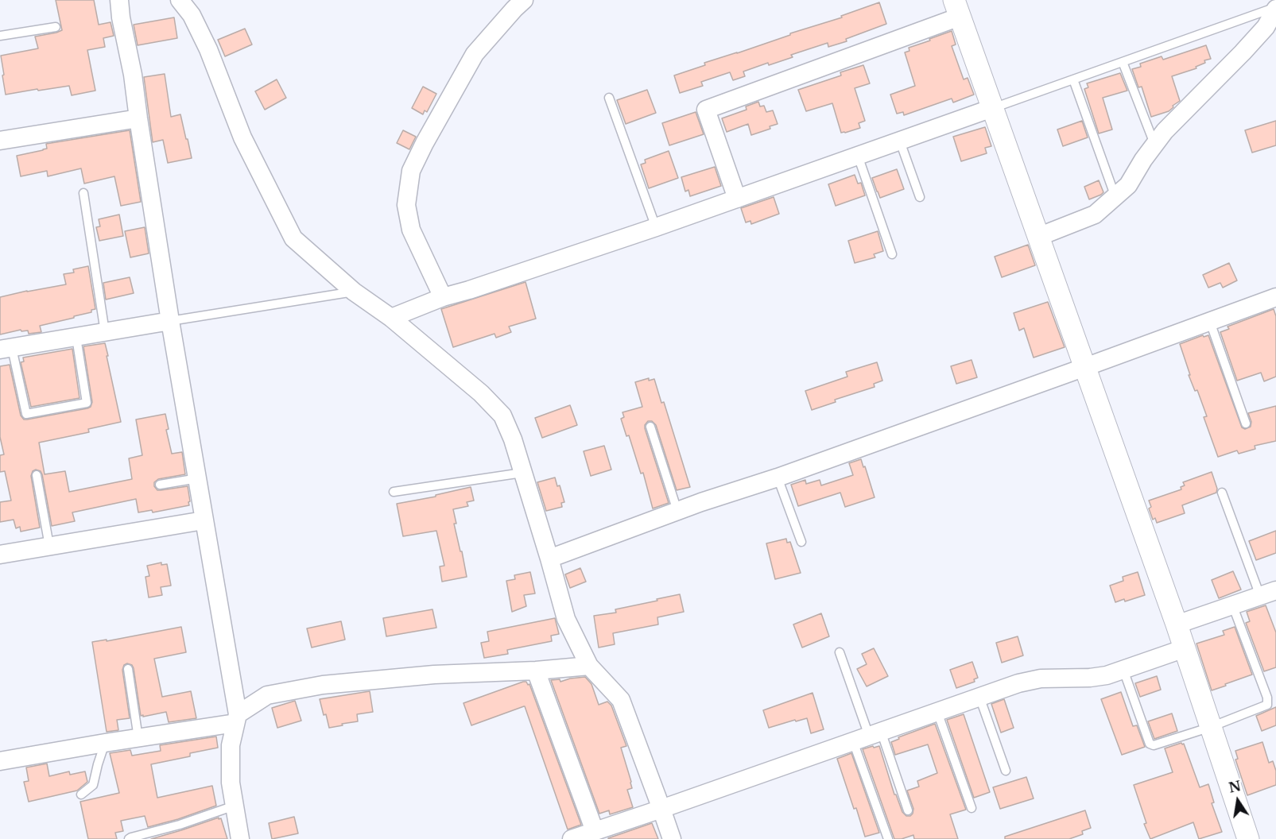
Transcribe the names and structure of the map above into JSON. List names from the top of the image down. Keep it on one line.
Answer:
{"north":"top"}
